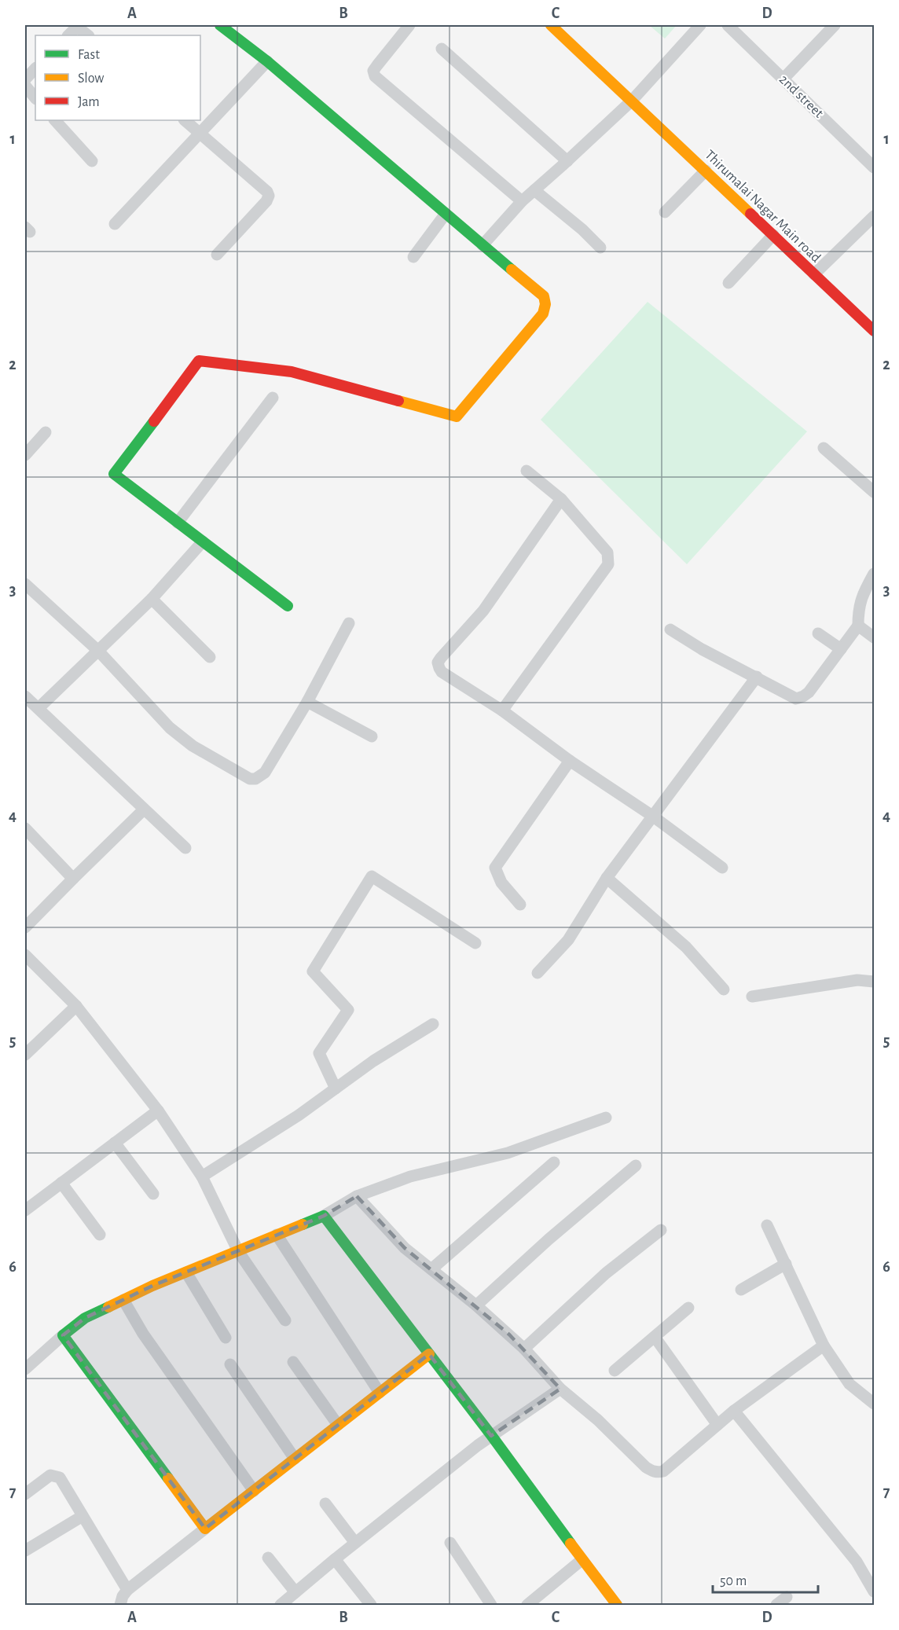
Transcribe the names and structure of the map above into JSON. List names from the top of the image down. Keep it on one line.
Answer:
{"streets":{"street":["2nd street","Thirumalai Nagar Main road"]},"legend":["Fast","Slow","Jam"],"scale_bar":"50 m","grid":{"columns":["A","B","C","D"],"rows":["1","2","3","4","5","6","7"]}}
